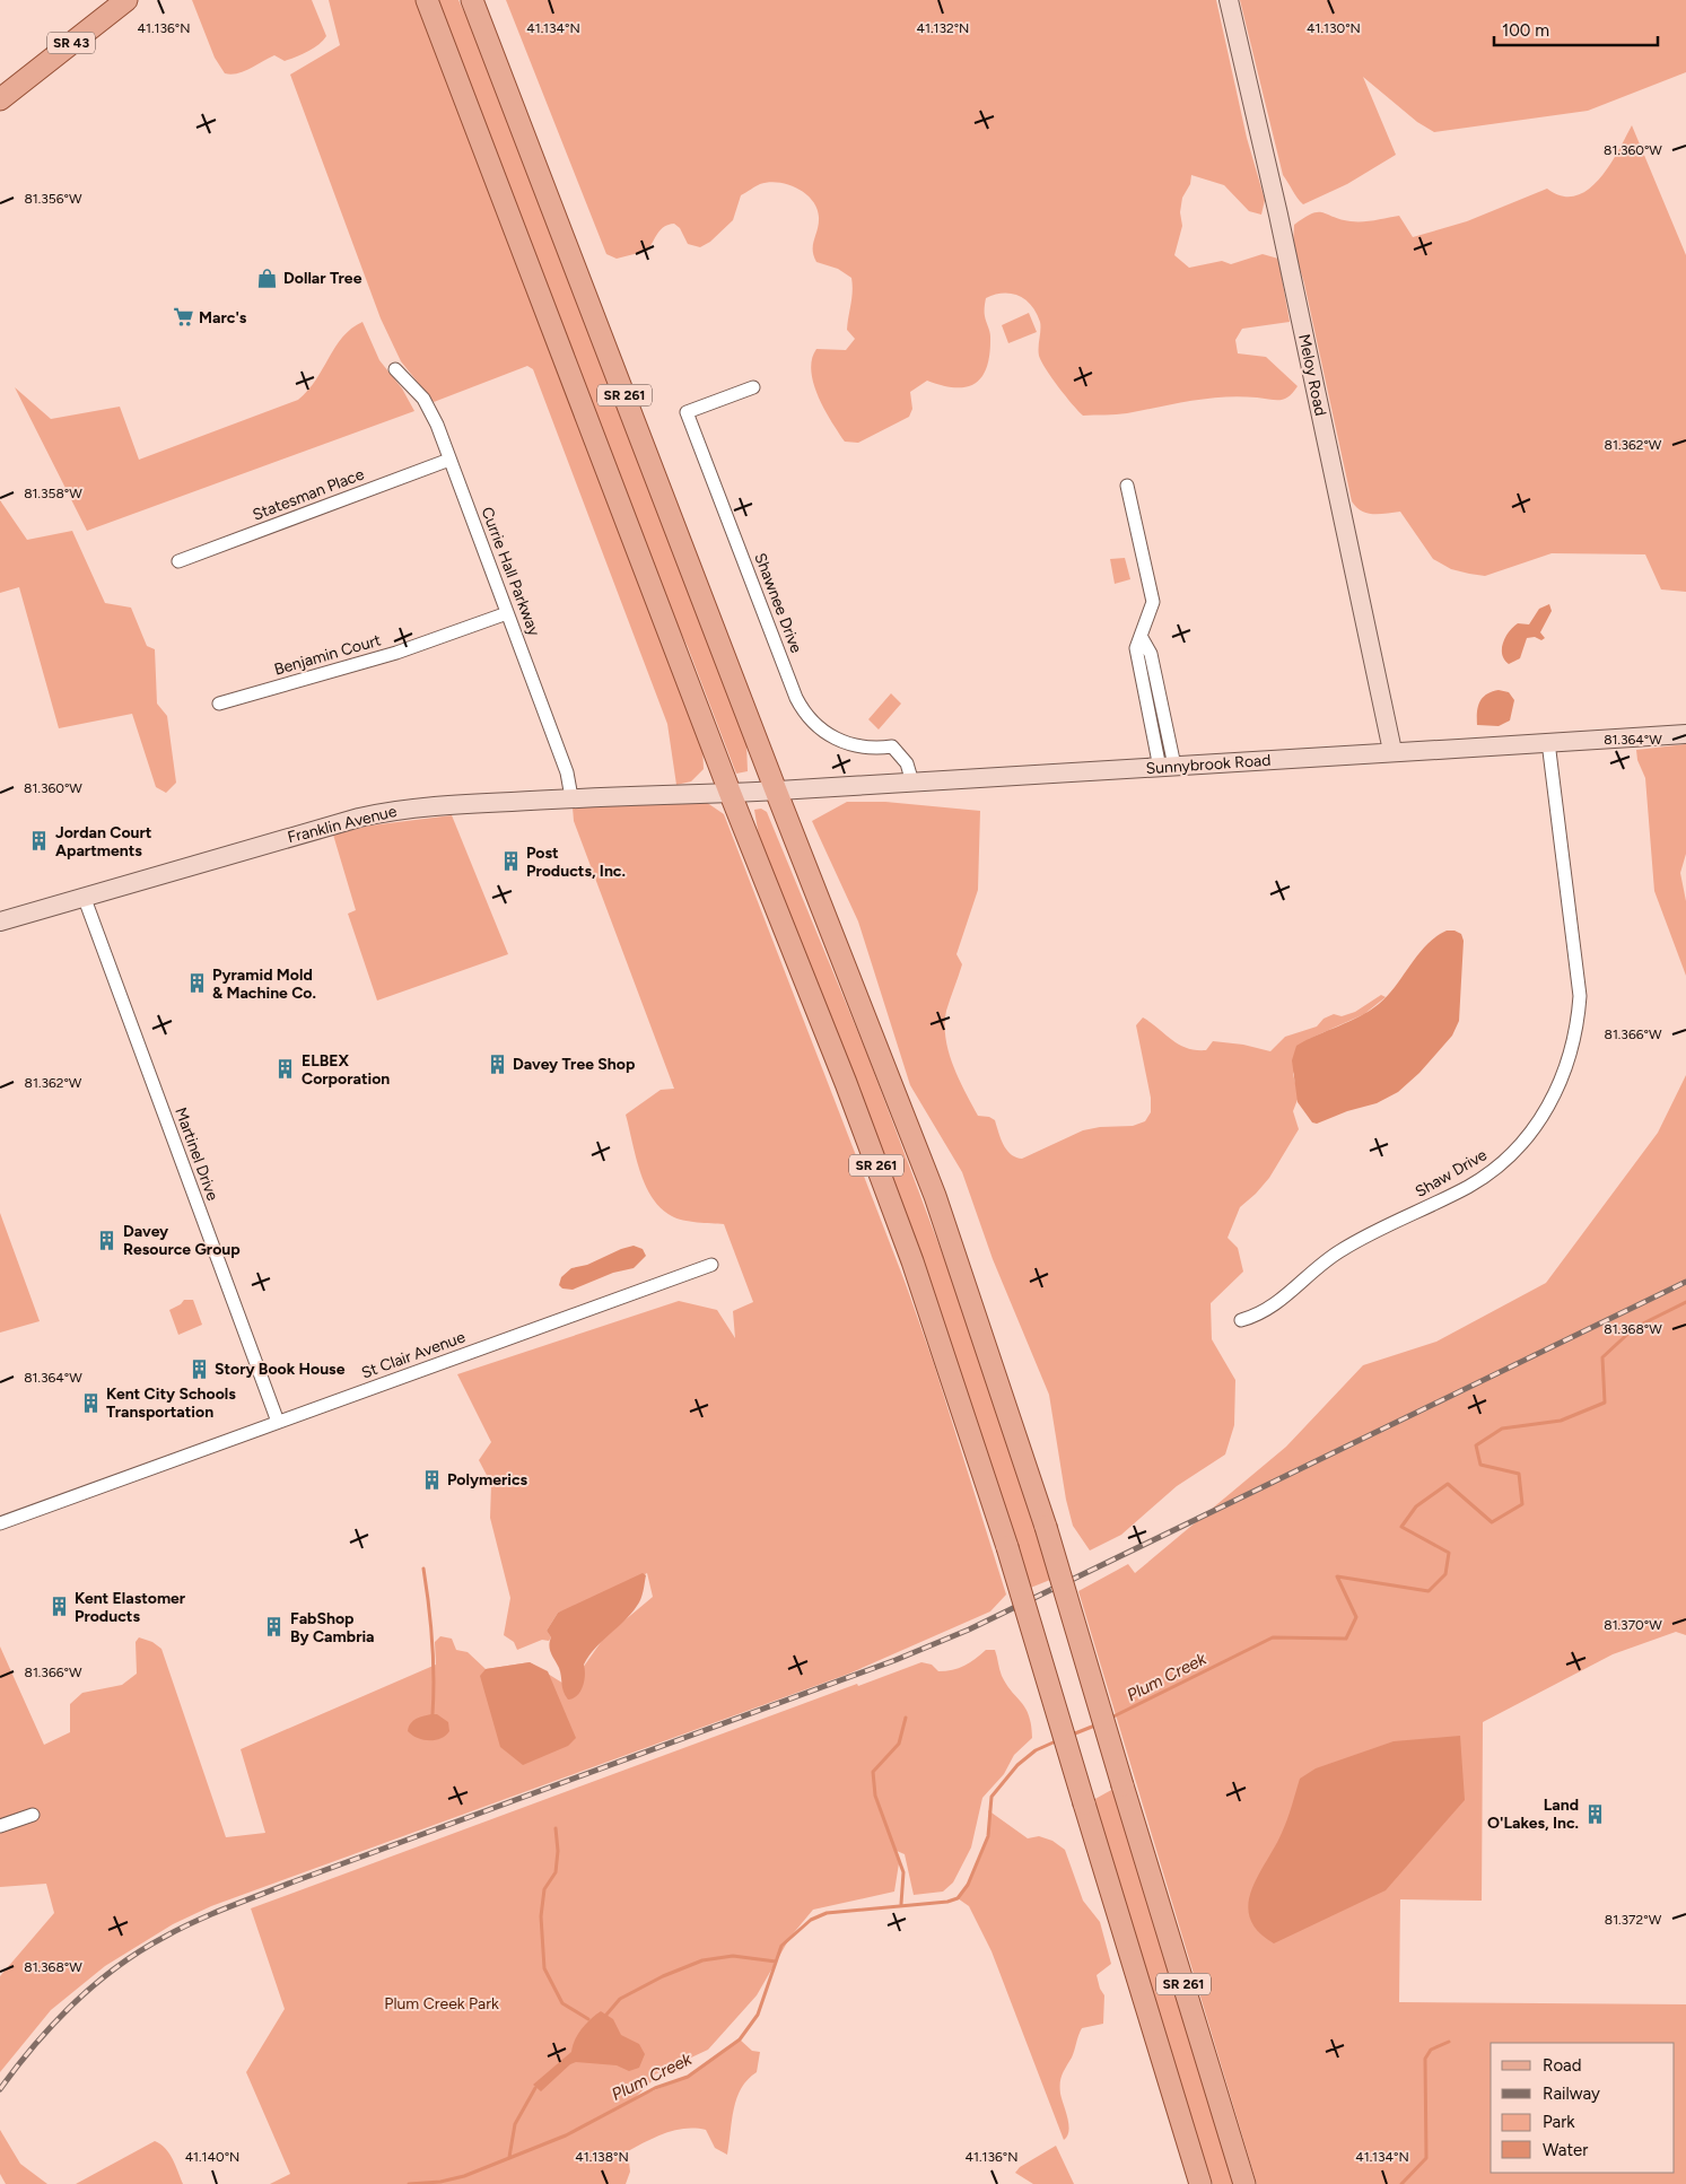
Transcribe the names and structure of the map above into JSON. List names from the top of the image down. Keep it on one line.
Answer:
{"streets":{"main road":["SR 43","SR 261"],"street":["Meloy Road","Statesman Place","Currie Hall Parkway","Shawnee Drive","Benjamin Court","Sunnybrook Road","Franklin Avenue","Martinel Drive","Shaw Drive","St Clair Avenue"]},"crossings":[["Meloy Road","Sunnybrook Road"],["SR 261","Sunnybrook Road"],["SR 261","Franklin Avenue"],["Statesman Place","Currie Hall Parkway"],["Currie Hall Parkway","Benjamin Court"],["Currie Hall Parkway","Franklin Avenue"],["Shawnee Drive","Sunnybrook Road"],["Sunnybrook Road","Franklin Avenue"],["Sunnybrook Road","Shaw Drive"],["Franklin Avenue","Martinel Drive"],["Martinel Drive","St Clair Avenue"]],"water":["Plum Creek"],"parks":["Plum Creek Park"],"places":{"shop":["Dollar Tree"],"supermarket":["Marc's"],"building":["Jordan Court Apartments","Post Products, Inc.","Pyramid Mold & Machine Co.","Davey Tree Shop","ELBEX Corporation","Davey Resource Group","Story Book House","Kent City Schools Transportation","Polymerics","Kent Elastomer Products","FabShop By Cambria","Land O'Lakes, Inc."]},"legend":["Road","Railway","Park","Water"],"scale_bar":"100 m","coordinates":["41.136°N","41.134°N","41.132°N","41.130°N","81.360°W","81.356°W","81.362°W","81.358°W","81.364°W","81.366°W","81.368°W","81.370°W","81.372°W","41.140°N","41.138°N"]}
